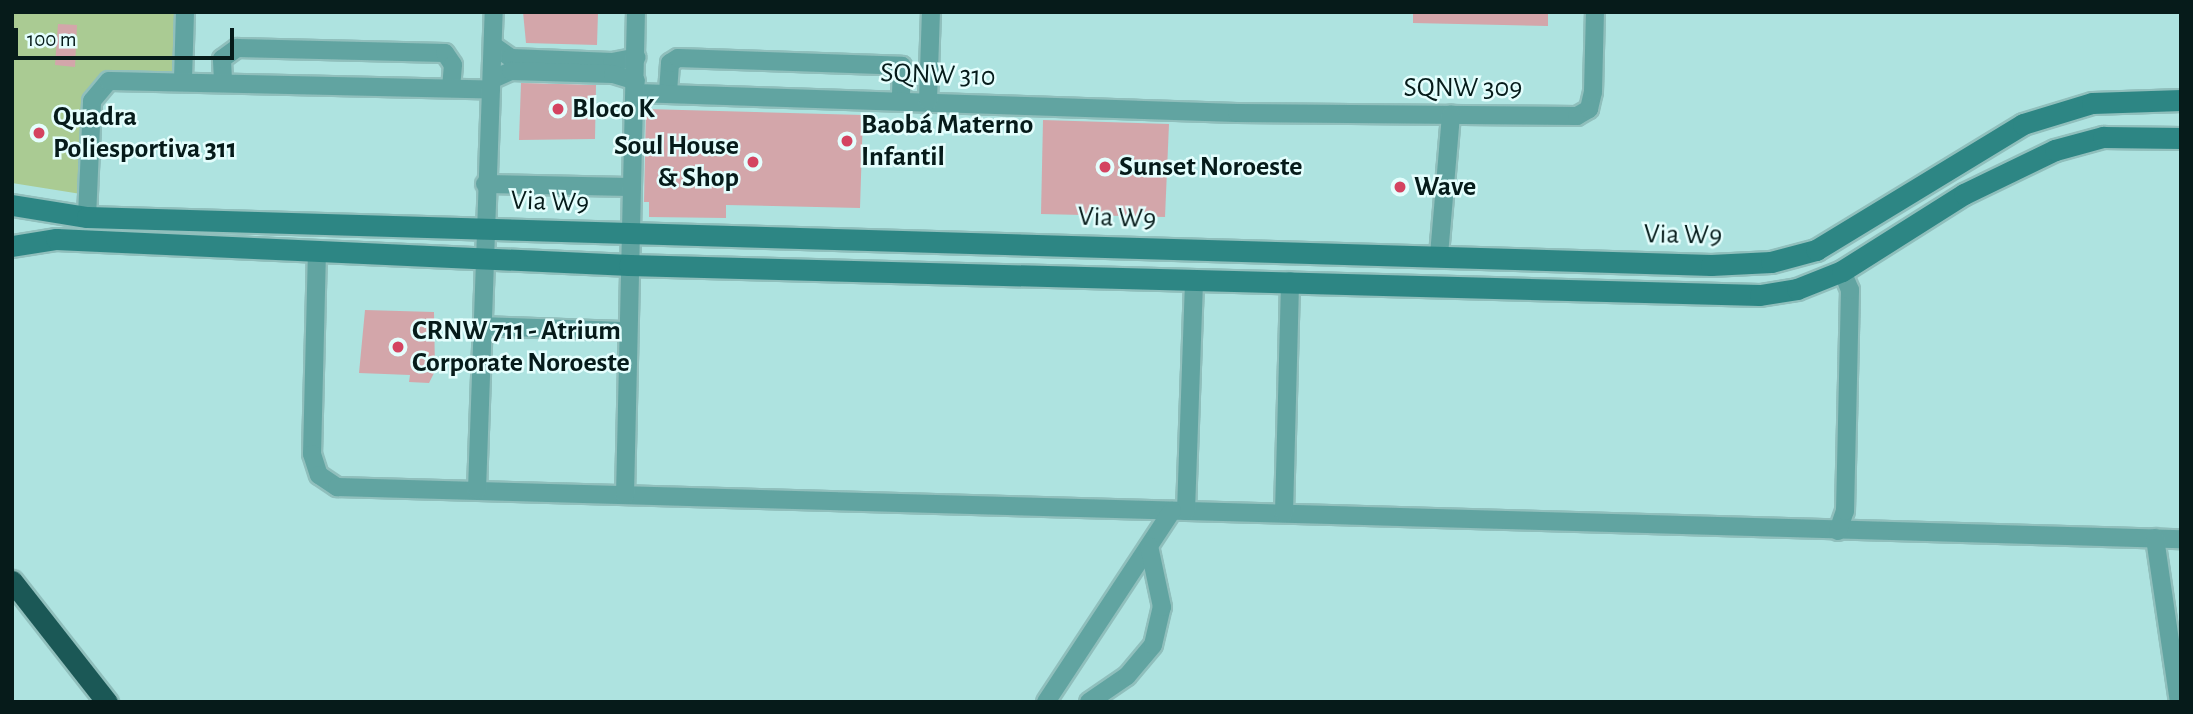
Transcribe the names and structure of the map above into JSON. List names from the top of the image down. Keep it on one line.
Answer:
{"streets":{"street":["SQNW 310","SQNW 309","Via W9"]},"crossings":[["SQNW 310","SQNW 309"],["SQNW 310","Via W9"]],"places":["Bloco K","Quadra Poliesportiva 311","Baobá Materno Infantil","Soul House & Shop","Sunset Noroeste","Wave","CRNW 711 - Atrium Corporate Noroeste"],"scale_bar":"100 m"}
